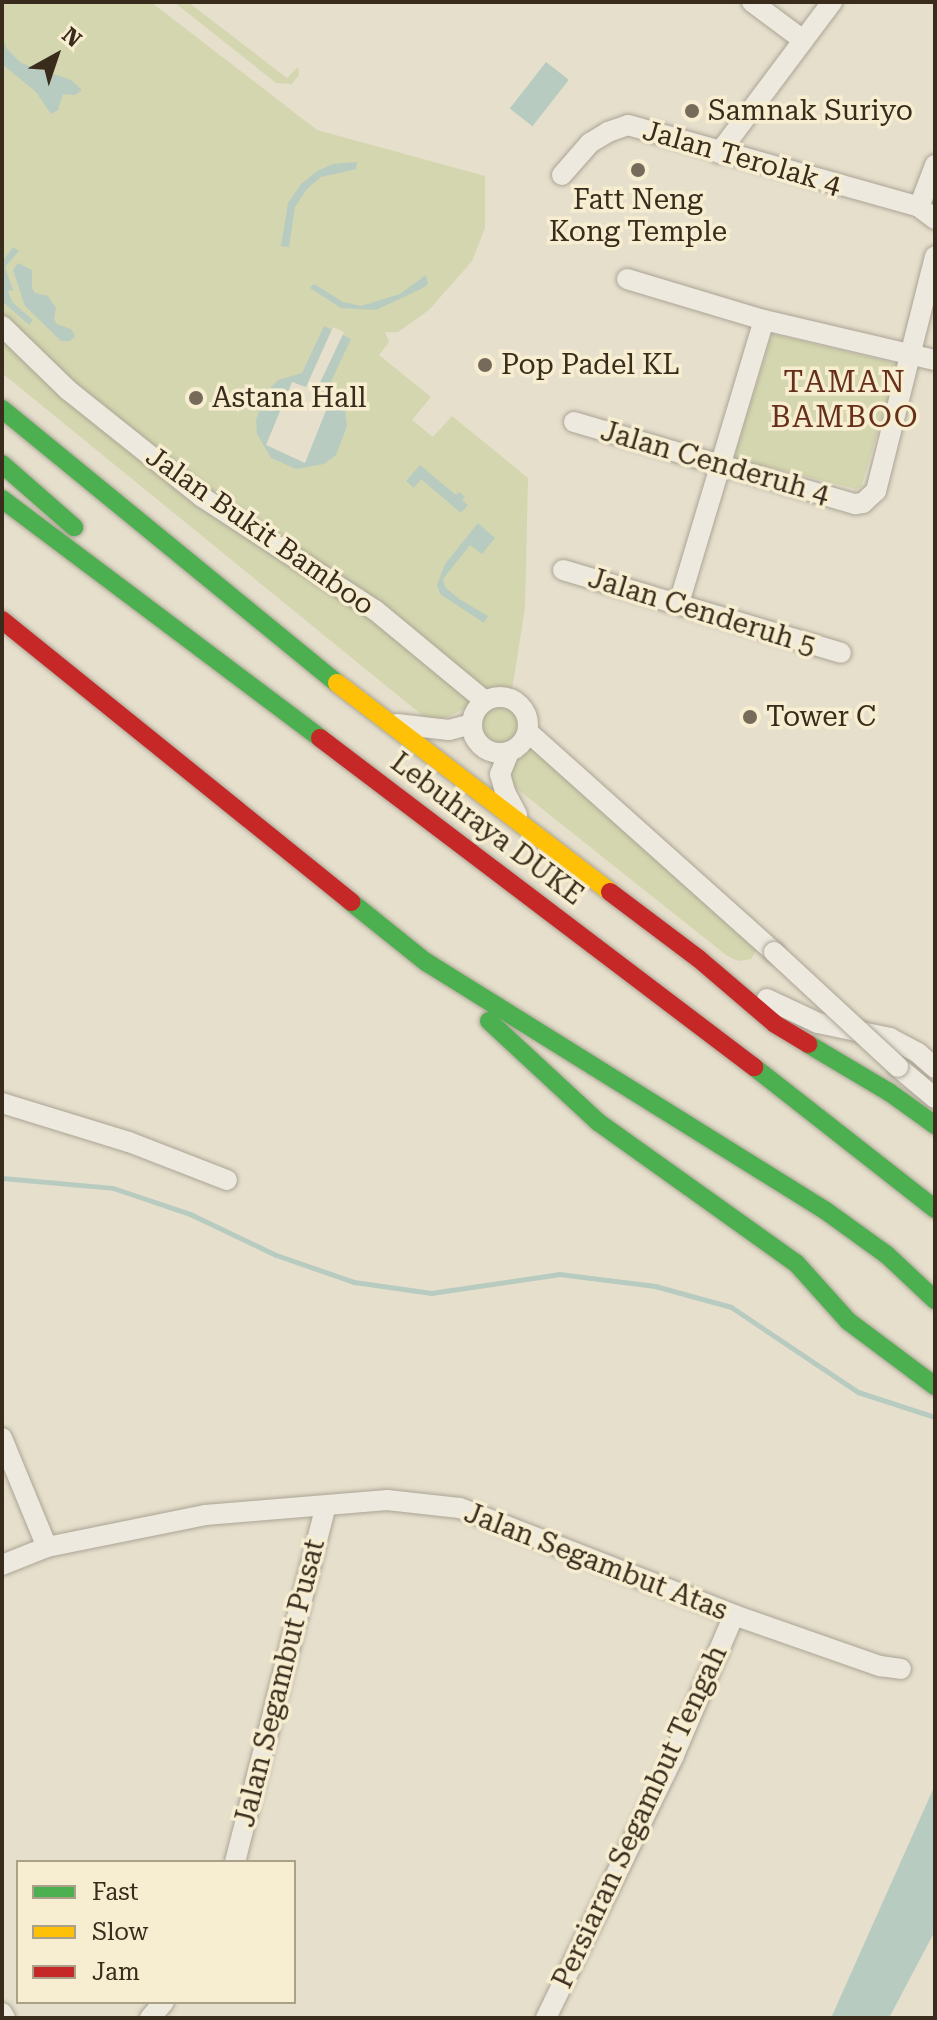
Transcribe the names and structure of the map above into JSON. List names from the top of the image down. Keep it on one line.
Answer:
{"streets":{"highway":["Lebuhraya DUKE"],"street":["Jalan Terolak 4","Jalan Cenderuh 4","Jalan Bukit Bamboo","Jalan Cenderuh 5","Jalan Segambut Atas","Jalan Segambut Pusat","Persiaran Segambut Tengah"]},"crossings":[["Jalan Segambut Atas","Jalan Segambut Pusat"],["Jalan Segambut Atas","Persiaran Segambut Tengah"]],"districts":["TAMAN BAMBOO"],"places":["Samnak Suriyo","Fatt Neng Kong Temple","Pop Padel KL","Astana Hall","Tower C"],"legend":["Fast","Slow","Jam"],"north":"top right"}
